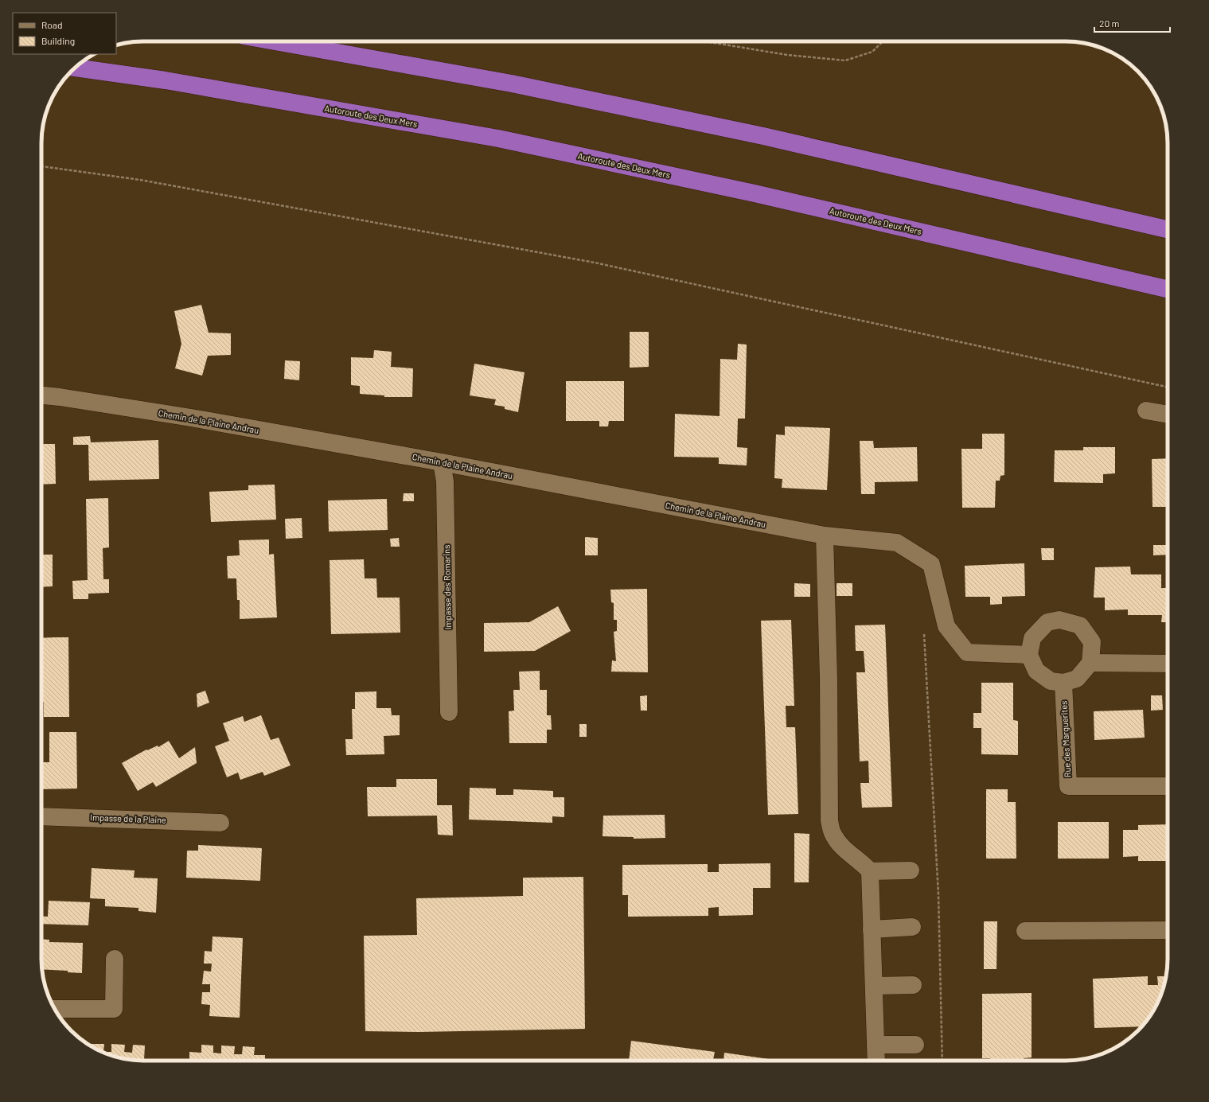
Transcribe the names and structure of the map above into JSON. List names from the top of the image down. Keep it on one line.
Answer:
{"streets":{"highway":["Autoroute des Deux Mers"],"street":["Chemin de la Plaine Andrau","Impasse des Romarins","Rue des Marguerites","Impasse de la Plaine"]},"crossings":[["Chemin de la Plaine Andrau","Impasse des Romarins"]],"legend":["Road","Building"],"scale_bar":"20 m"}
